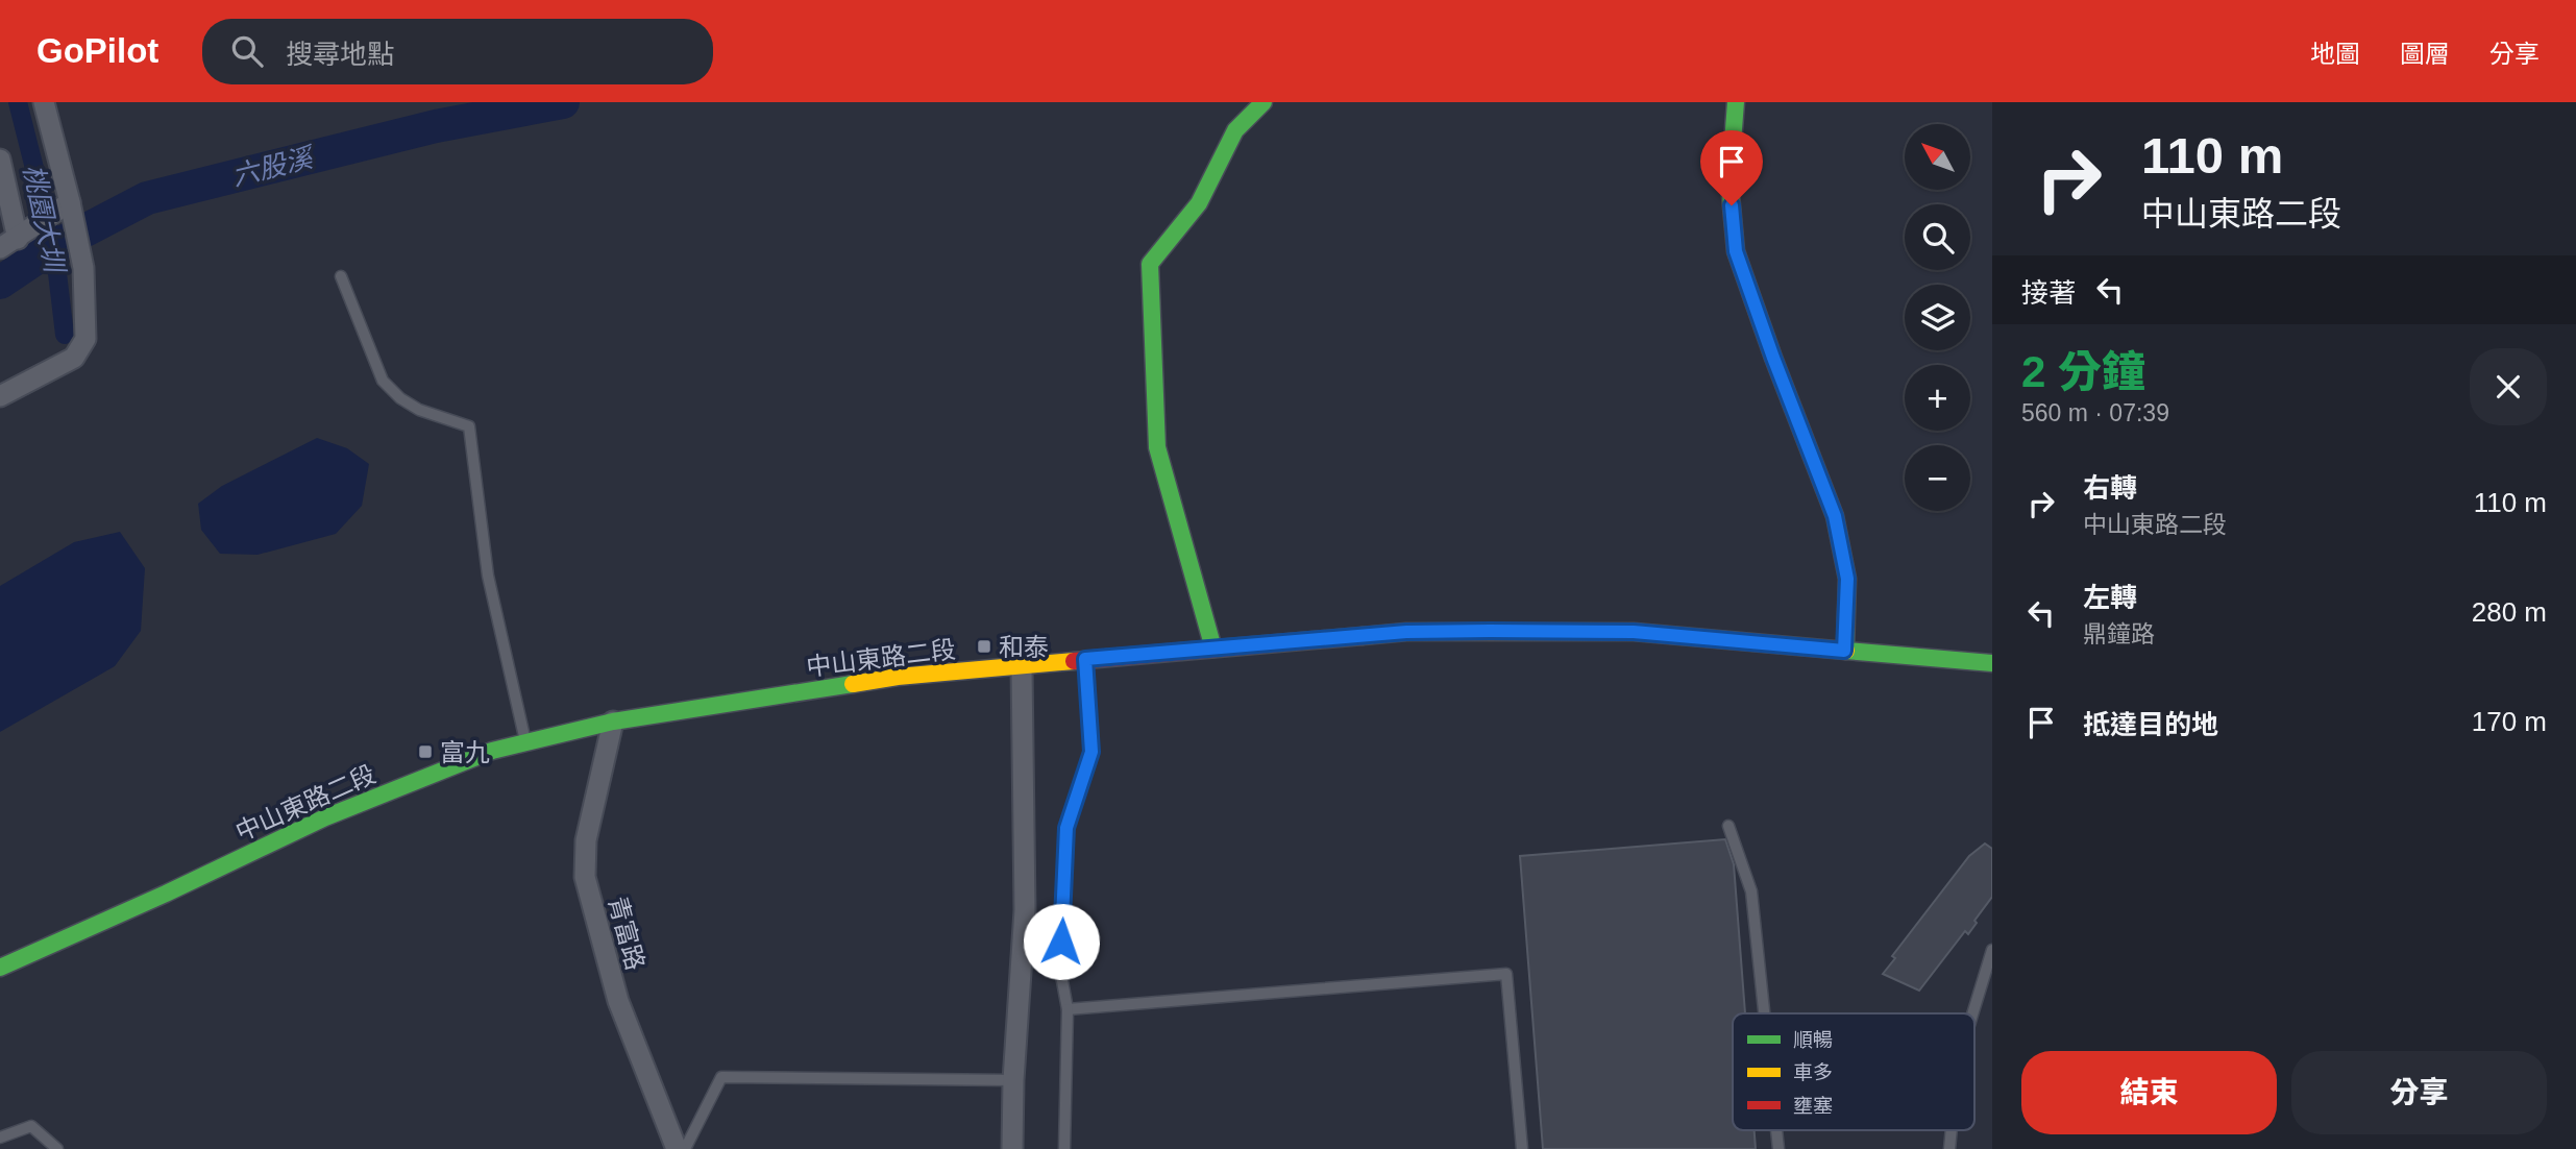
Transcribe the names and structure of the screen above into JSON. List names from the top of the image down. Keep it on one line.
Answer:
{"streets":{"main road":["中山東路二段"],"street":["青富路"]},"crossings":[["中山東路二段","青富路"]],"water":["六股溪","桃園大圳"],"places":{"transit":["和泰","富九"]},"legend":["順暢","車多","壅塞"],"north":"top left","page":{"header":"GoPilot","search":"搜尋地點","nav":["地圖","圖層","分享"],"turn":["110 m","中山東路二段"],"map_buttons":["+","−"],"then":"接著","heading":["2 分鐘","560 m · 07:39"],"list":[{"name":"右轉","note":"中山東路二段","value":"110 m"},{"name":"左轉","note":"鼎鐘路","value":"280 m"},{"name":"抵達目的地","value":"170 m"}],"buttons":["結束","分享"]}}
